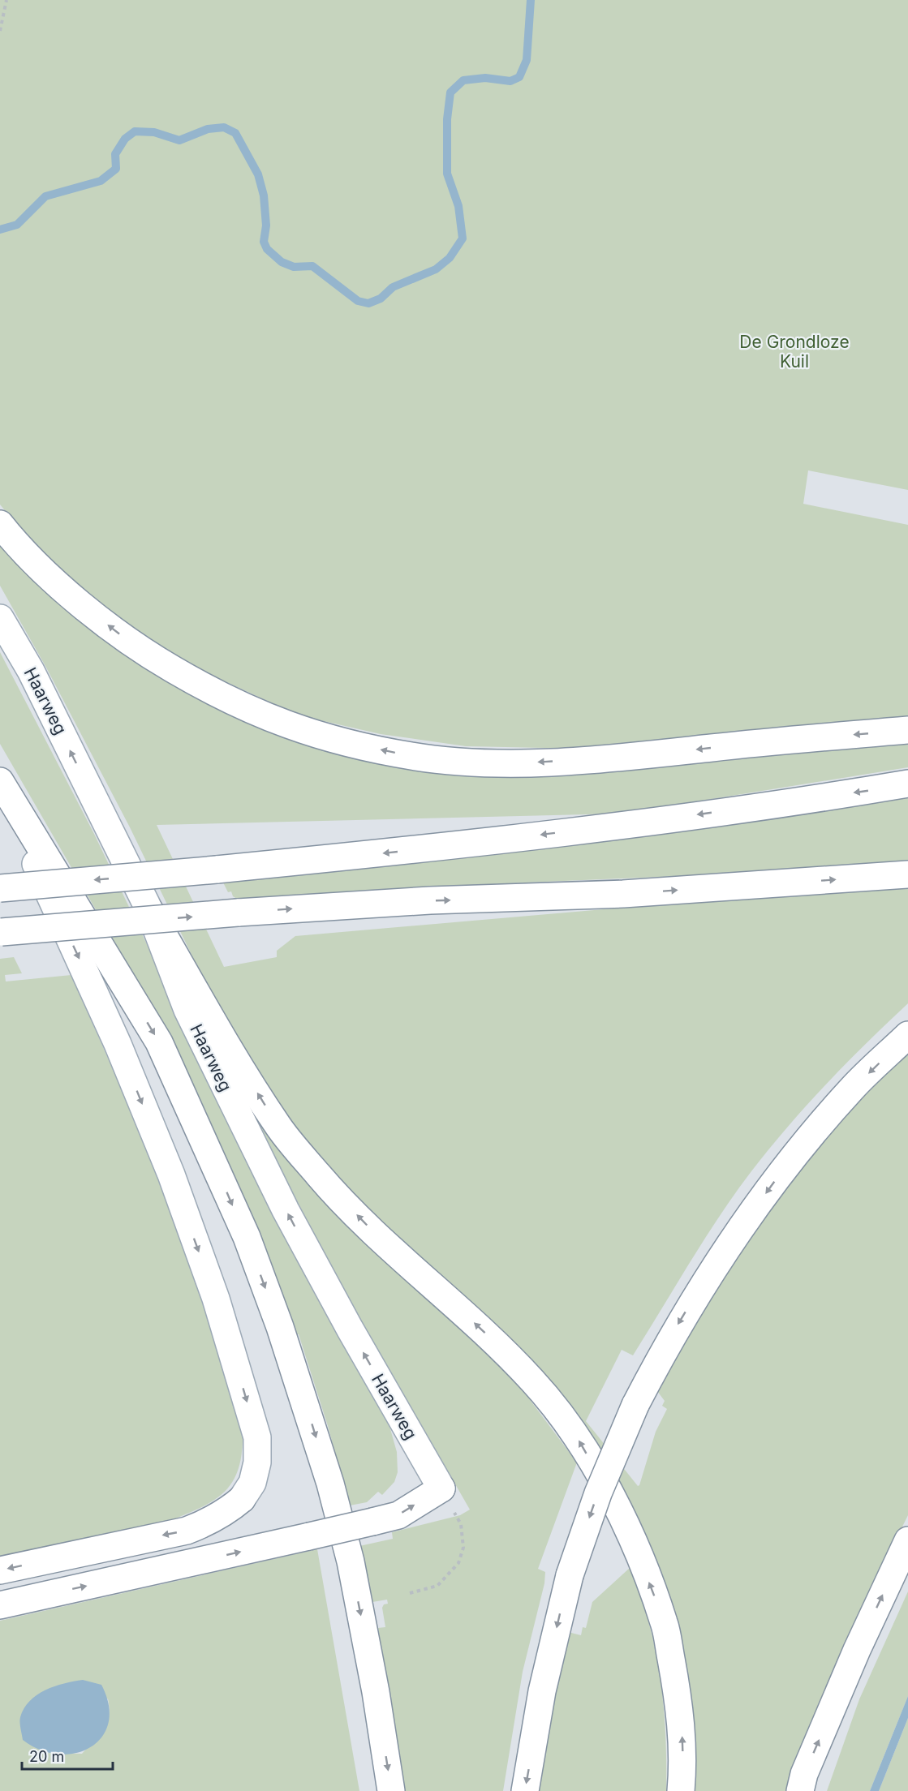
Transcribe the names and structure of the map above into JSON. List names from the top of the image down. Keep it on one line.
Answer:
{"streets":{"main road":["Haarweg"]},"parks":["De Grondloze Kuil"],"scale_bar":"20 m"}
